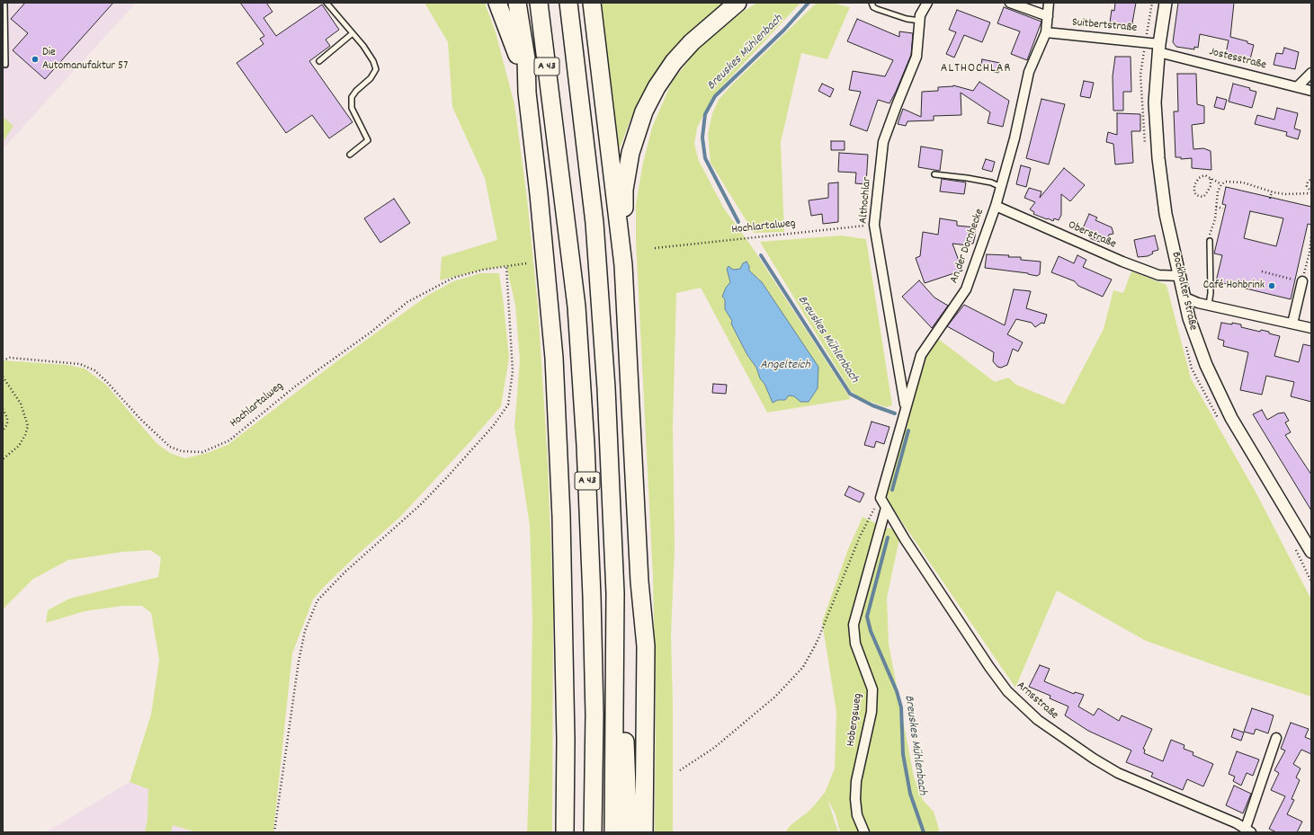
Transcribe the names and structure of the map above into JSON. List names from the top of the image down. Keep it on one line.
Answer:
{"streets":{"highway":["A 43"],"street":["Suitbertstraße","Jostesstraße","Althochlar","Oberstraße","An der Dornhecke","Bockholter Straße","Arnsstraße","Hobergsweg"],"path":["Hochlartalweg"]},"crossings":[["Suitbertstraße","Jostesstraße"],["Suitbertstraße","An der Dornhecke"],["Suitbertstraße","Bockholter Straße"],["Jostesstraße","Bockholter Straße"],["Althochlar","Hochlartalweg"],["Althochlar","An der Dornhecke"],["Oberstraße","An der Dornhecke"],["Oberstraße","Bockholter Straße"],["Arnsstraße","Hobergsweg"]],"districts":["ALTHOCHLAR"],"water":["Breuskes Mühlenbach","Angelteich"],"places":["Die Automanufaktur 57","Café Hohbrink"]}
